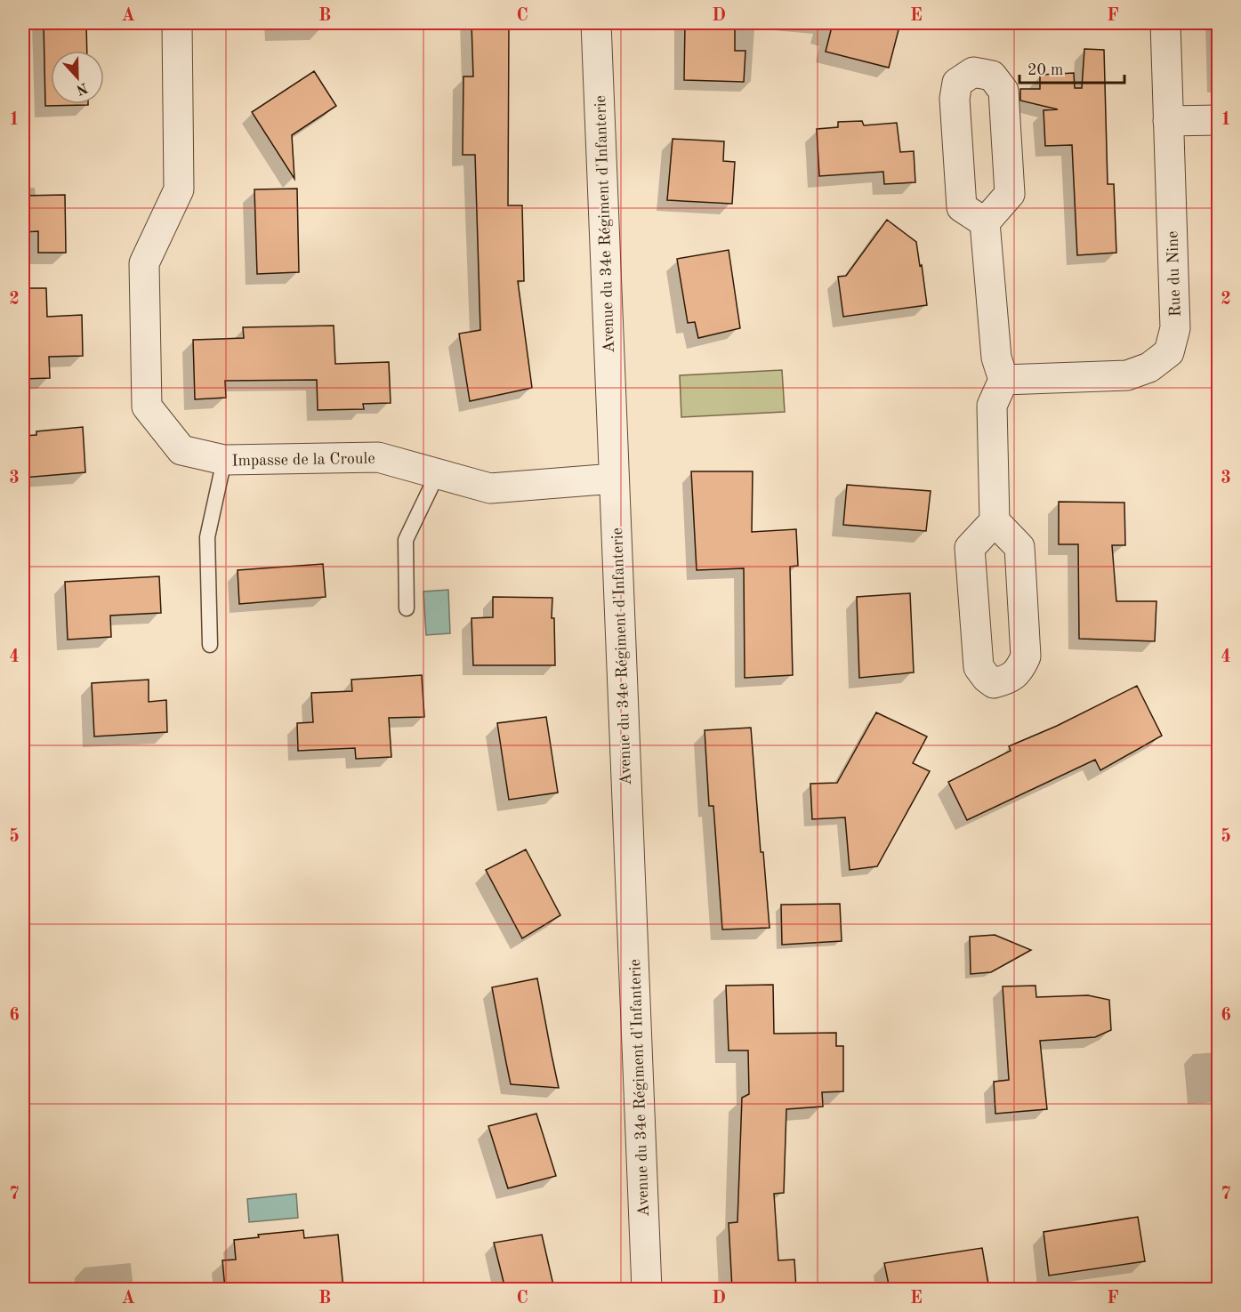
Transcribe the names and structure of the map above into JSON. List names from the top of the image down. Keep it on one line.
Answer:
{"streets":{"street":["Avenue du 34e Régiment d'Infanterie","Rue du Nine","Impasse de la Croule"]},"crossings":[["Avenue du 34e Régiment d'Infanterie","Impasse de la Croule"]],"scale_bar":"20 m","north":"bottom","grid":{"columns":["A","B","C","D","E","F"],"rows":["1","2","3","4","5","6","7"]}}
